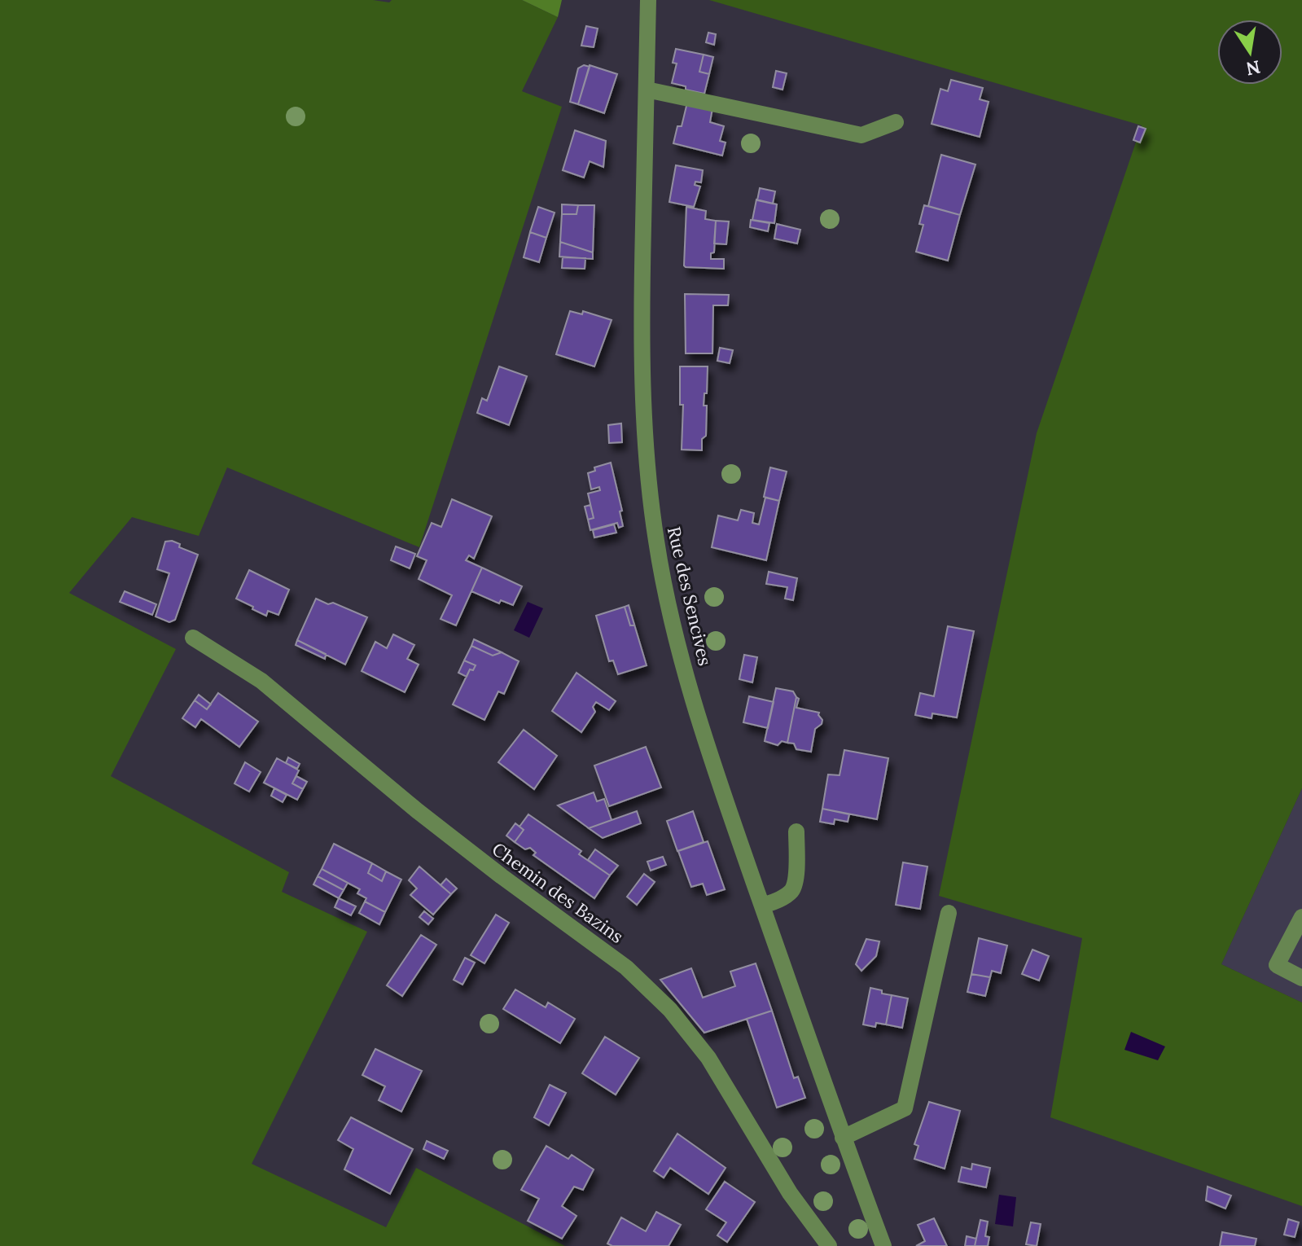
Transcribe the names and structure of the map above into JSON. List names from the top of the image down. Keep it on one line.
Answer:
{"streets":{"street":["Rue des Sencives","Chemin des Bazins"]},"north":"bottom"}
